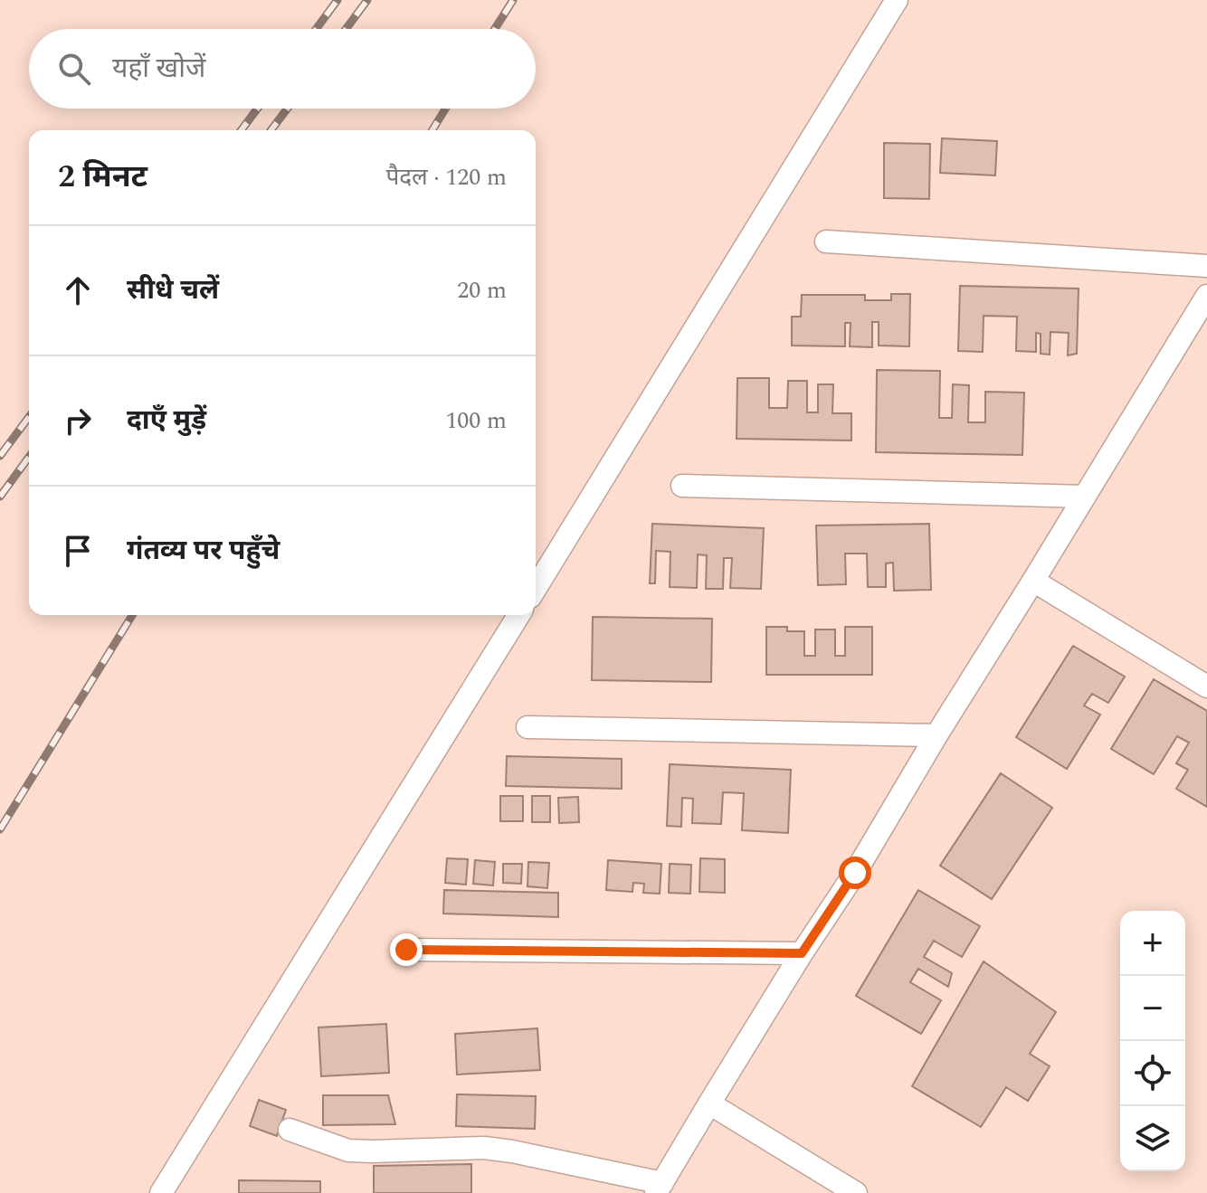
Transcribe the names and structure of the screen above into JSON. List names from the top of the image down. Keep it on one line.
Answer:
{"page":{"search":"यहाँ खोजें","heading":["2 मिनट","पैदल · 120 m"],"list":[["सीधे चलें","20 m"],["दाएँ मुड़ें","100 m"],"गंतव्य पर पहुँचे"],"map_buttons":["+","−"]}}
